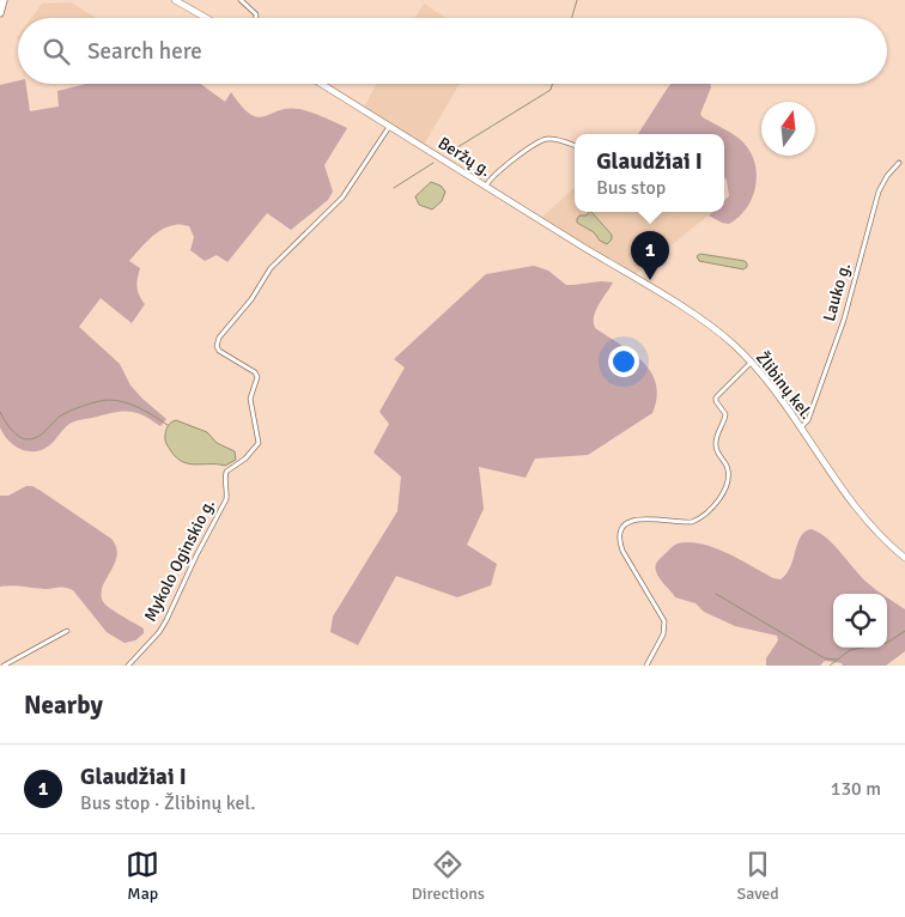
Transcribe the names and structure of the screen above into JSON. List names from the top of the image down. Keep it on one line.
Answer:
{"streets":{"main road":["Beržų g.","Žlibinų kel."],"street":["Lauko g.","Mykolo Oginskio g."]},"crossings":[["Beržų g.","Žlibinų kel."],["Beržų g.","Mykolo Oginskio g."],["Lauko g.","Žlibinų kel."]],"north":"top","page":{"search":"Search here","popup":["Glaudžiai I","Bus stop"],"pins":"1","heading":"Nearby","list":[{"mark":"1","name":"Glaudžiai I","note":"Bus stop · Žlibinų kel.","value":"130 m"}],"nav":["Map","Directions","Saved"]}}
